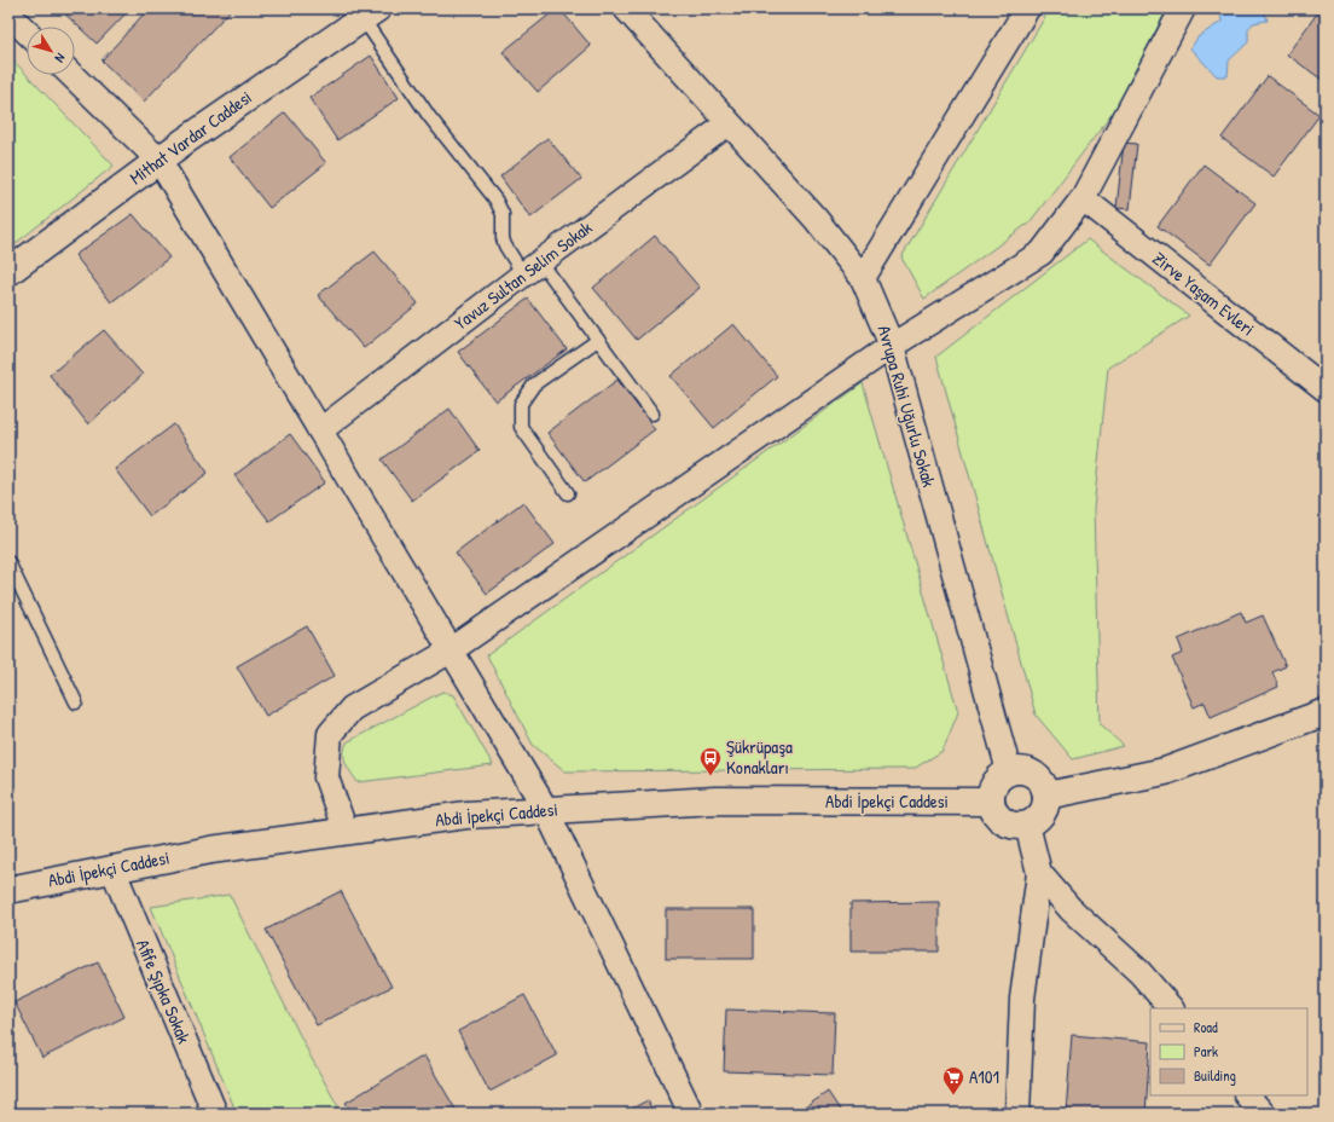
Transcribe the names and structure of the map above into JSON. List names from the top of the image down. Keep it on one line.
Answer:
{"streets":{"main road":["Mithat Vardar Caddesi","Abdi İpekçi Caddesi"],"street":["Yavuz Sultan Selim Sokak","Zirve Yaşam Evleri","Avrupa Ruhi Uğurlu Sokak","Afife Şıpka Sokak"]},"crossings":[["Yavuz Sultan Selim Sokak","Avrupa Ruhi Uğurlu Sokak"],["Avrupa Ruhi Uğurlu Sokak","Abdi İpekçi Caddesi"],["Abdi İpekçi Caddesi","Afife Şıpka Sokak"]],"places":{"bus stop":["Şükrüpaşa Konakları"],"supermarket":["A101"]},"legend":["Road","Park","Building"],"north":"bottom right"}
